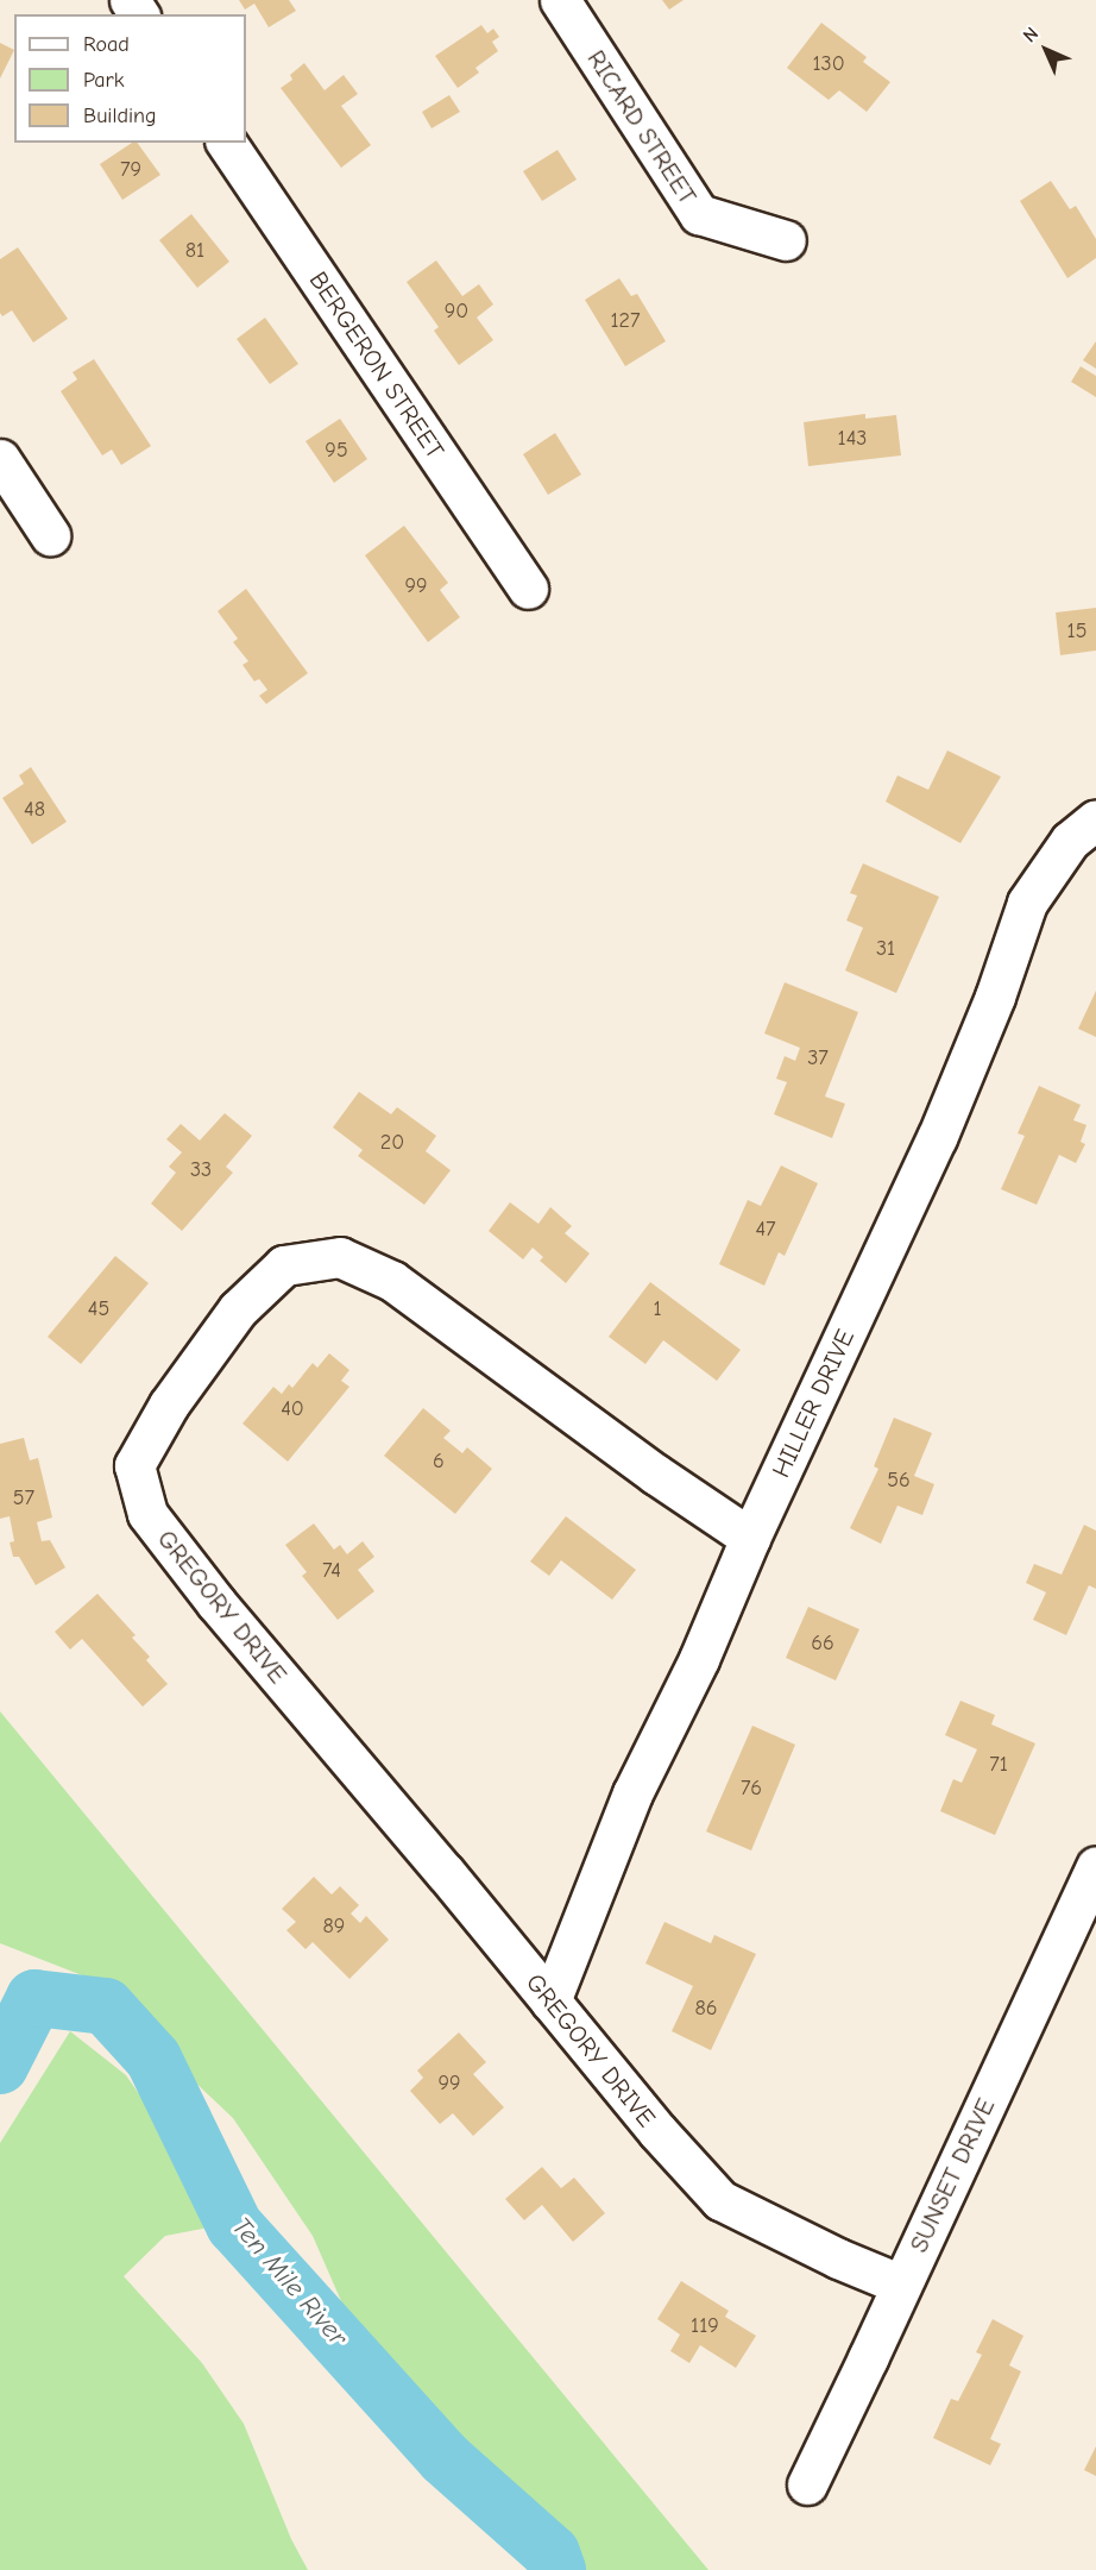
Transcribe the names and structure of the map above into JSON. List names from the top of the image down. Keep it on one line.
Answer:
{"streets":{"street":["RICARD STREET","BERGERON STREET","HILLER DRIVE","GREGORY DRIVE","SUNSET DRIVE"]},"crossings":[["HILLER DRIVE","GREGORY DRIVE"],["GREGORY DRIVE","SUNSET DRIVE"]],"water":["Ten Mile River"],"house_numbers":["130","79","81","90","127","143","95","99","15","48","31","37","20","33","47","45","1","40","6","56","57","74","66","71","76","89","86","99","119"],"legend":["Road","Park","Building"],"north":"top left"}
